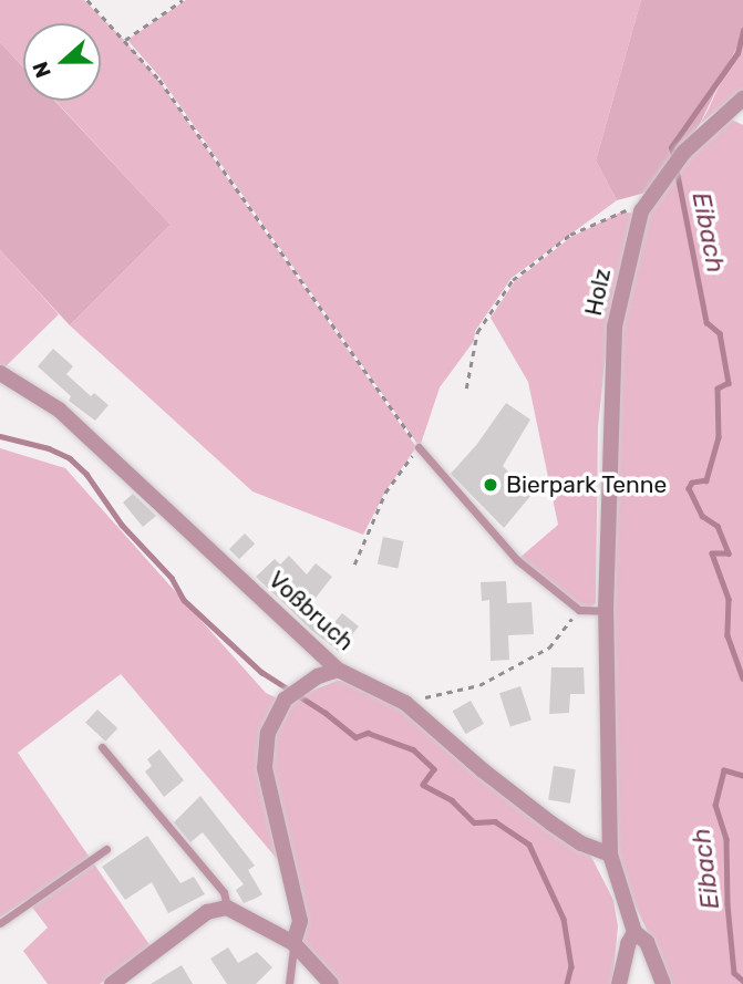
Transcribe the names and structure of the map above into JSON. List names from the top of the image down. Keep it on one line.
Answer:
{"streets":{"street":["Holz","Voßbruch"]},"water":["Eibach"],"places":["Bierpark Tenne"],"north":"left"}
